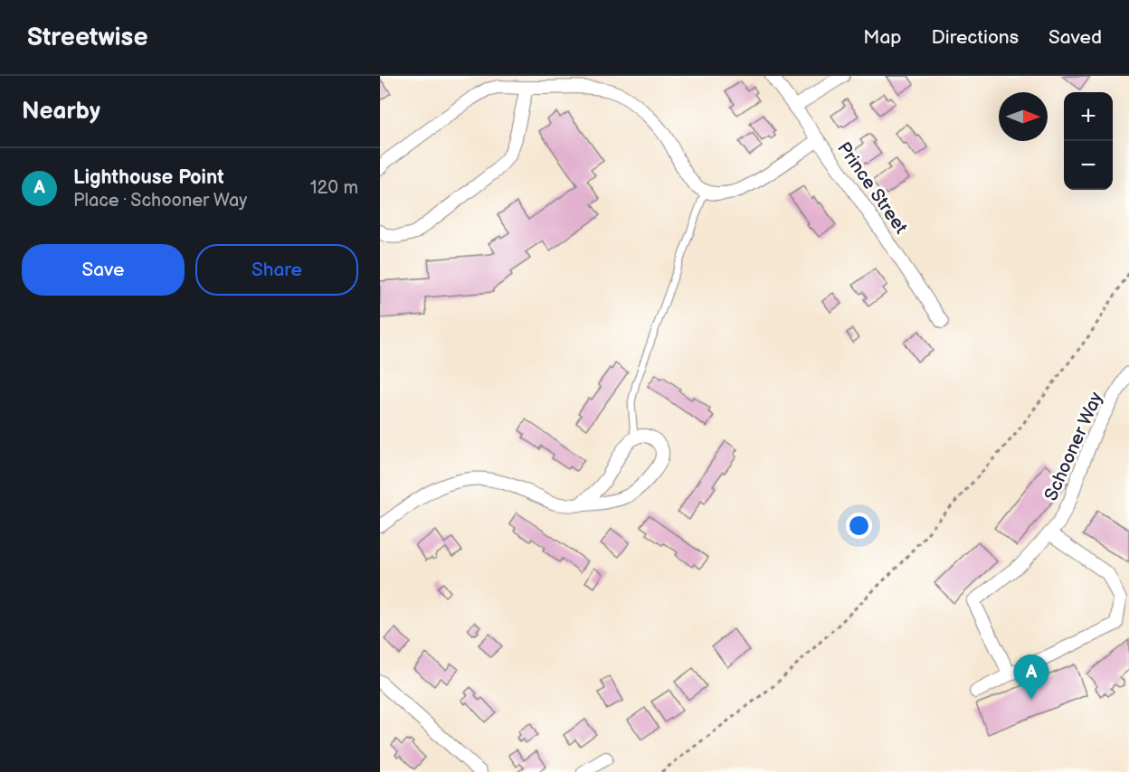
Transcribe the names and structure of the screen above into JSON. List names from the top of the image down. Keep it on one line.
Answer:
{"streets":{"street":["Prince Street","Schooner Way"]},"north":"right","page":{"header":"Streetwise","nav":["Map","Directions","Saved"],"heading":"Nearby","map_buttons":["+","−"],"list":[{"mark":"A","name":"Lighthouse Point","note":"Place · Schooner Way","value":"120 m"}],"buttons":["Save","Share"],"pins":"A"}}
